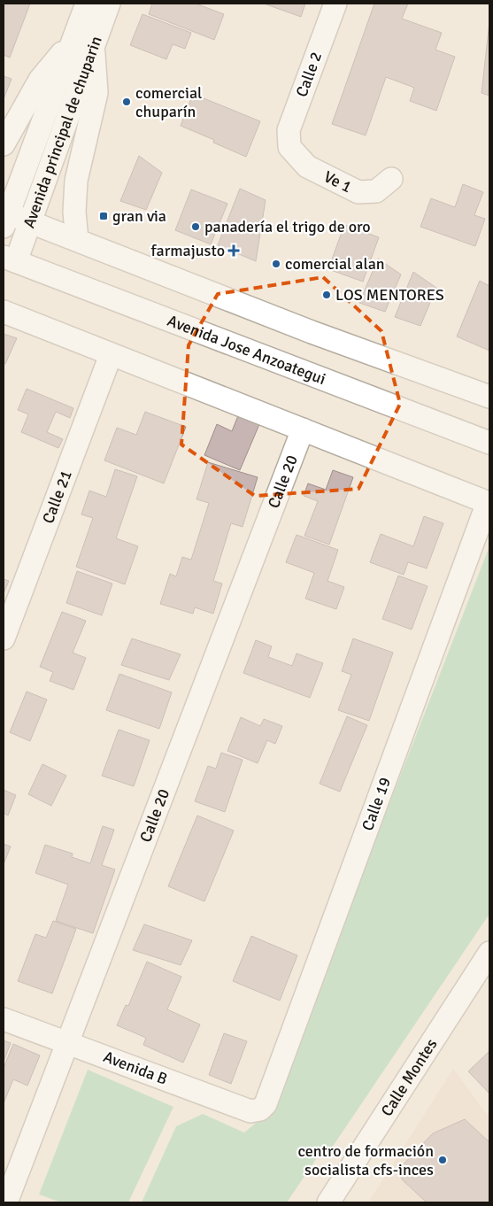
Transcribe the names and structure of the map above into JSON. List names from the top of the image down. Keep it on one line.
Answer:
{"streets":{"street":["Calle 2","Avenida principal de chuparin","Ve 1","Avenida Jose Anzoategui","Calle 20","Calle 21","Calle 19","Avenida B","Calle Montes"]},"crossings":[["Calle 2","Ve 1"],["Avenida principal de chuparin","Avenida Jose Anzoategui"],["Calle 20","Calle 19"],["Calle 20","Avenida B"],["Calle 19","Avenida B"]],"places":{"other":["comercial chuparín","panadería el trigo de oro","comercial alan","LOS MENTORES","centro de formación socialista cfs-inces"],"transit":["gran via"],"health":["farmajusto"]}}
